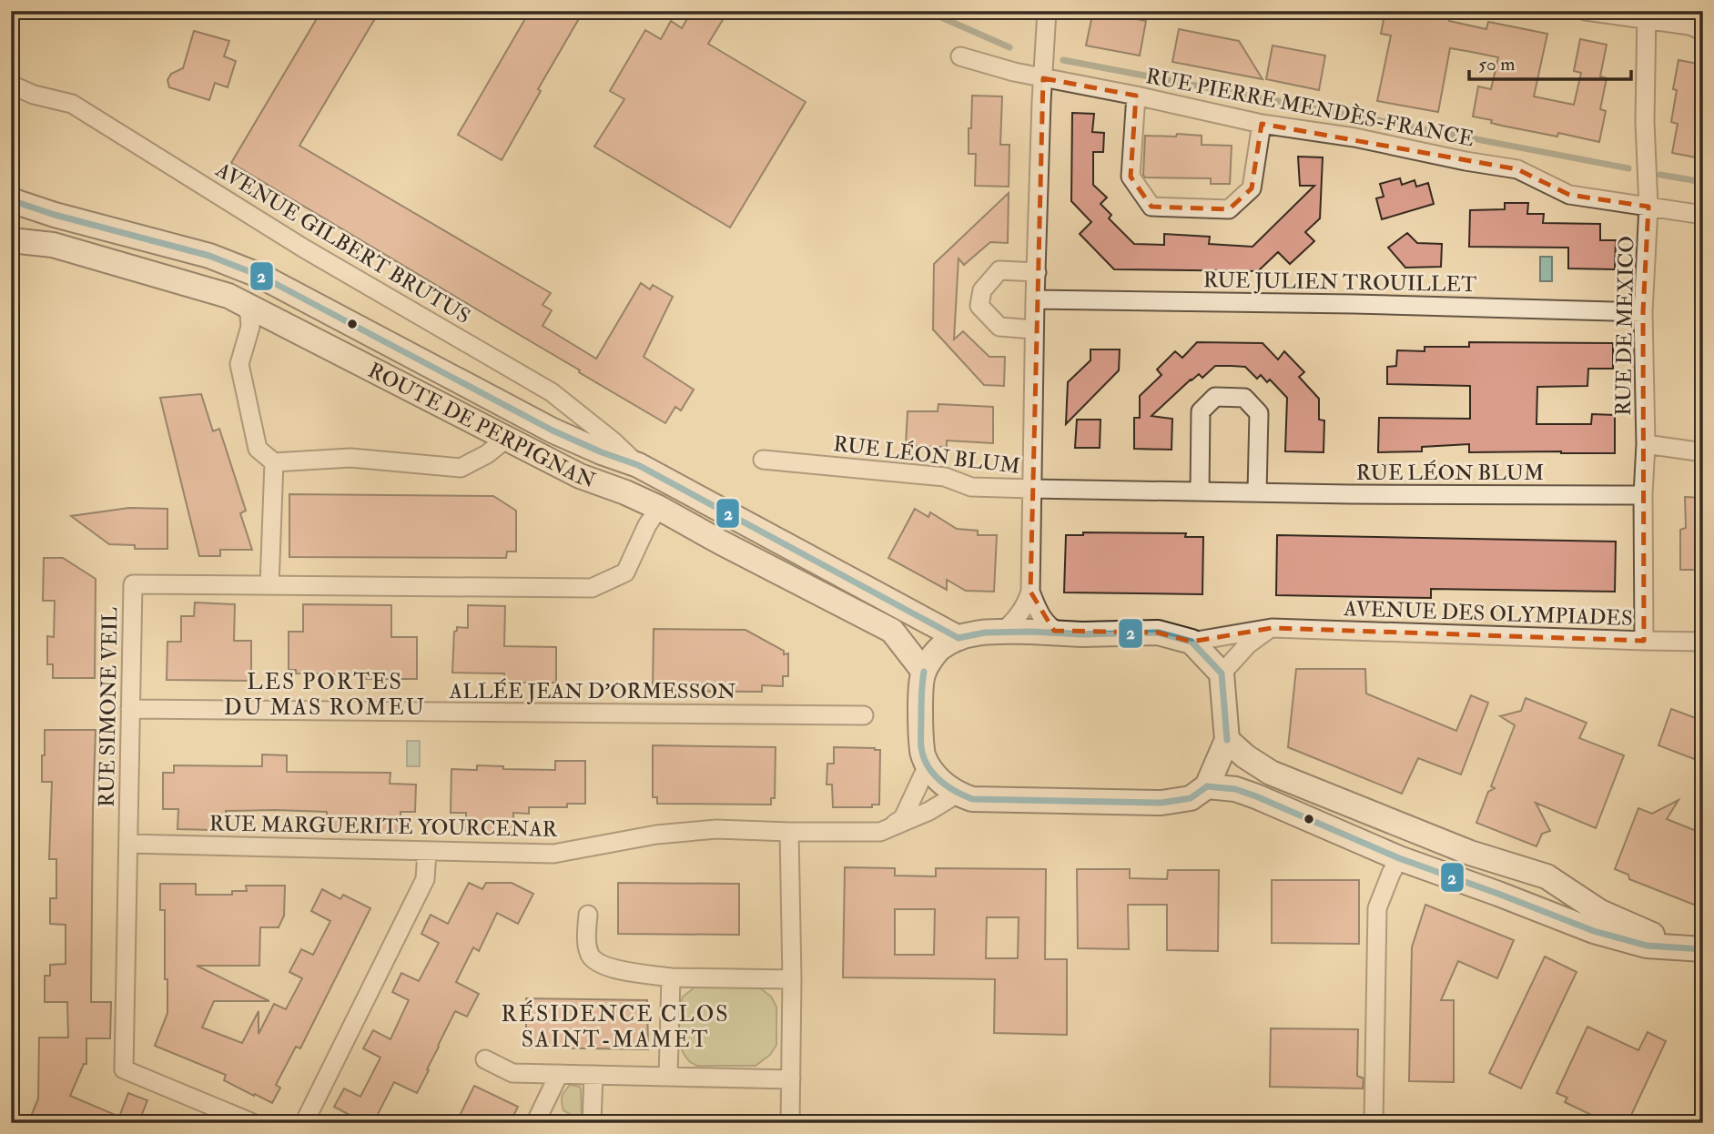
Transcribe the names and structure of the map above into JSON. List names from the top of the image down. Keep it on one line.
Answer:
{"streets":{"main road":["ROUTE DE PERPIGNAN"],"street":["RUE PIERRE MENDÈS-FRANCE","AVENUE GILBERT BRUTUS","RUE JULIEN TROUILLET","RUE DE MEXICO","RUE LÉON BLUM","AVENUE DES OLYMPIADES","ALLÉE JEAN D'ORMESSON","RUE SIMONE VEIL","RUE MARGUERITE YOURCENAR"]},"crossings":[["RUE PIERRE MENDÈS-FRANCE","RUE DE MEXICO"],["AVENUE GILBERT BRUTUS","ROUTE DE PERPIGNAN"],["RUE JULIEN TROUILLET","RUE DE MEXICO"],["RUE DE MEXICO","RUE LÉON BLUM"],["RUE DE MEXICO","AVENUE DES OLYMPIADES"],["ROUTE DE PERPIGNAN","RUE SIMONE VEIL"],["ALLÉE JEAN D'ORMESSON","RUE SIMONE VEIL"],["RUE SIMONE VEIL","RUE MARGUERITE YOURCENAR"]],"districts":["LES PORTES DU MAS ROMEU","RÉSIDENCE CLOS SAINT-MAMET"],"lines":["transit line 2"],"scale_bar":"50 m"}
